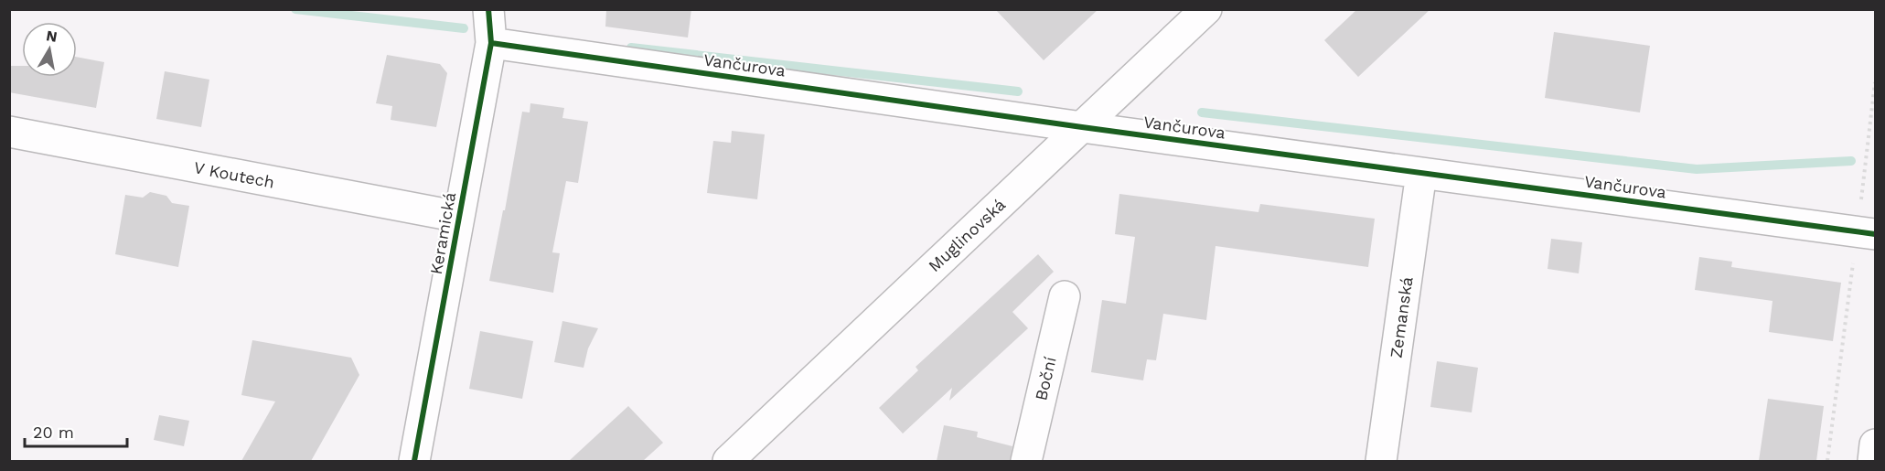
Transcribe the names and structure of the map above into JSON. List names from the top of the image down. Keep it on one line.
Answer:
{"streets":{"street":["Vančurova","V Koutech","Keramická","Muglinovská","Zemanská","Boční"]},"crossings":[["Vančurova","Keramická"],["Vančurova","Muglinovská"],["Vančurova","Zemanská"],["V Koutech","Keramická"]],"scale_bar":"20 m","north":"top"}
